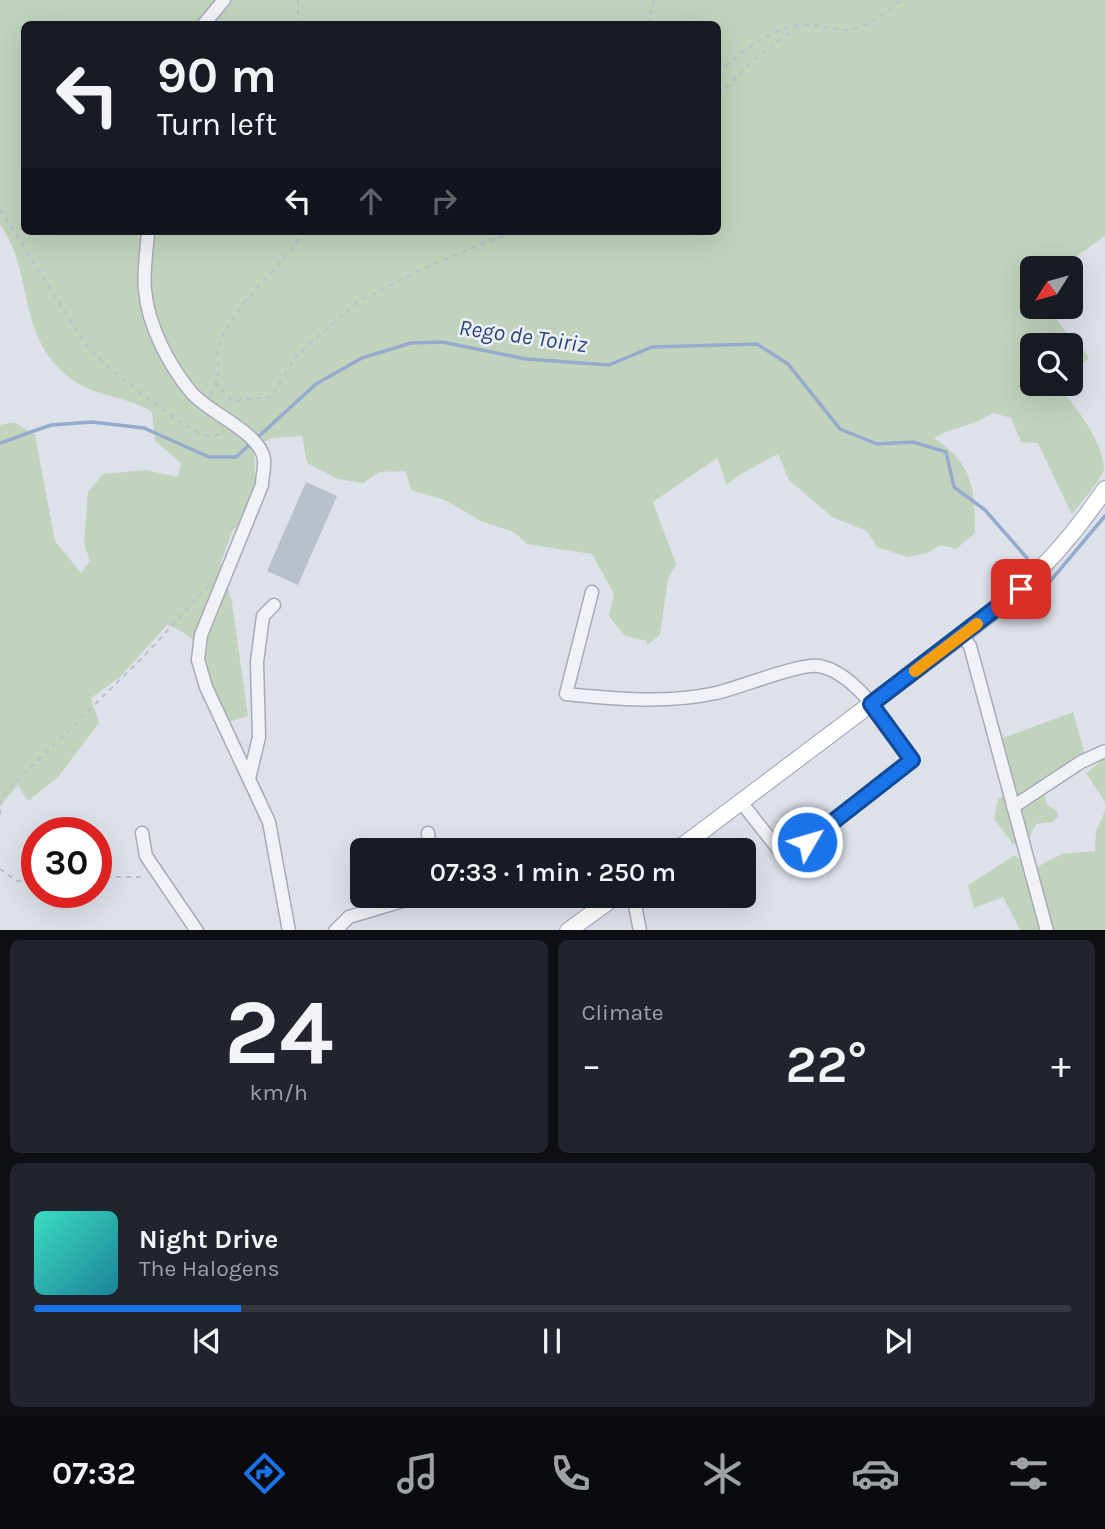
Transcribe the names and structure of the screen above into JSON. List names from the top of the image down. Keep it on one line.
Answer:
{"water":["Rego de Toiriz"],"north":"bottom left","page":{"turn":["90 m","Turn left"],"limit":"30","trip":"07:33 · 1 min · 250 m","tile":[["24","km/h"],"Climate"],"heat":["−","22°","+"],"song":["Night Drive","The Halogens"],"tabs":"07:32"}}
